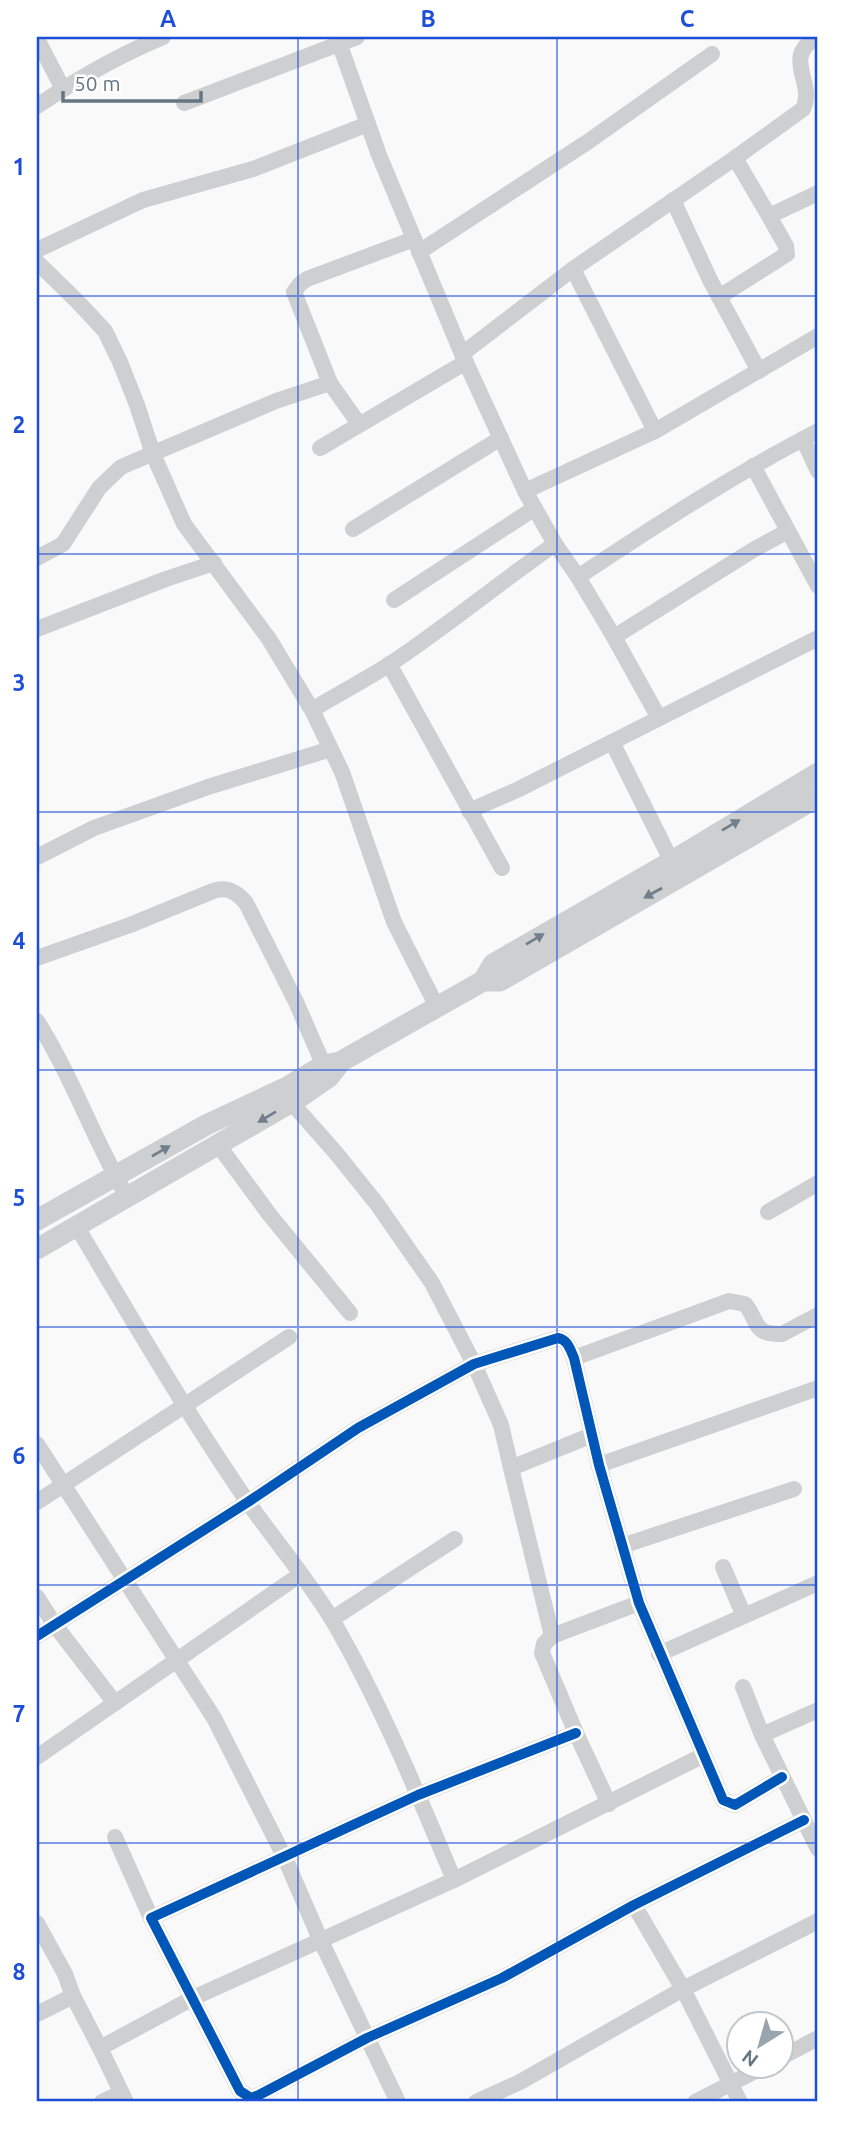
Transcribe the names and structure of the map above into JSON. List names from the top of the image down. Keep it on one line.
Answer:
{"scale_bar":"50 m","north":"bottom left","grid":{"columns":["A","B","C"],"rows":["1","2","3","4","5","6","7","8"]}}
